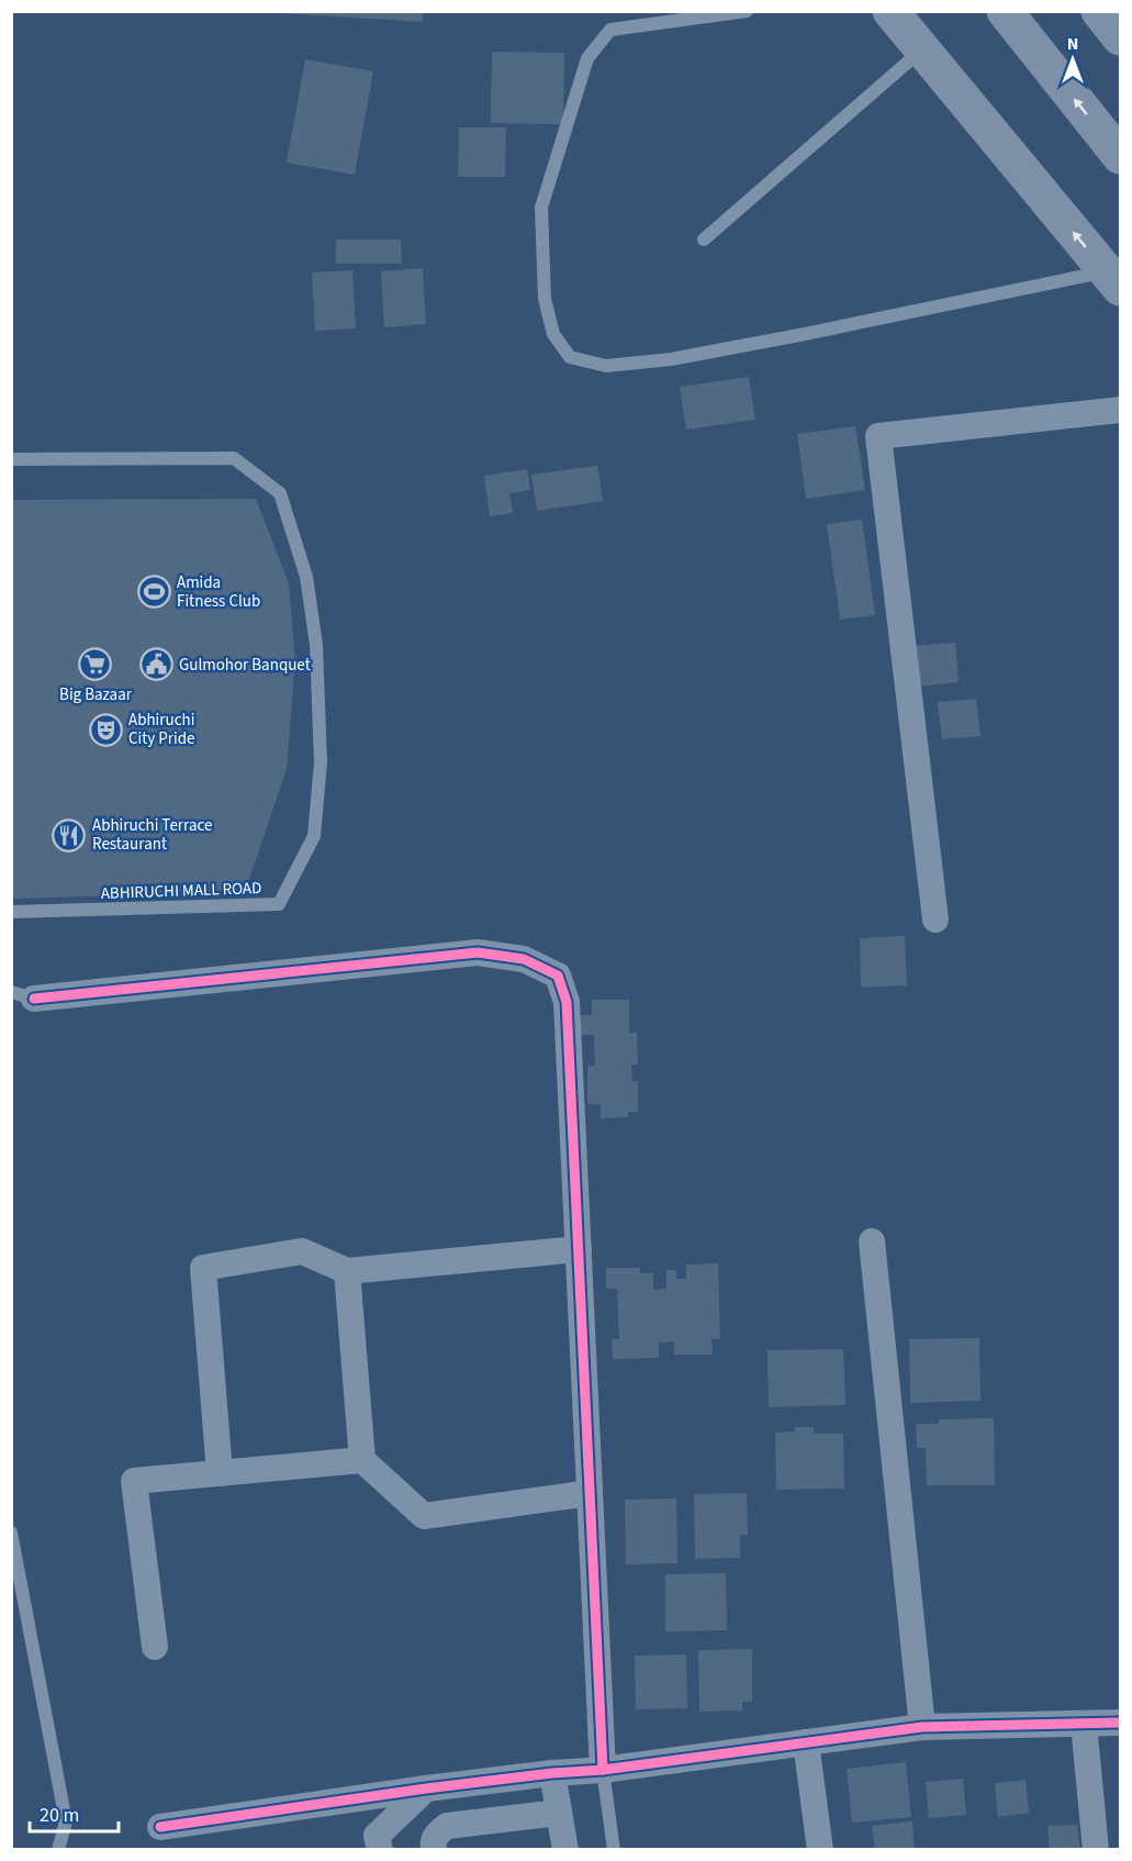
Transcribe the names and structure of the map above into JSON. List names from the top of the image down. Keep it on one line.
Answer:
{"streets":{"lane":["ABHIRUCHI MALL ROAD"]},"places":{"sports":["Amida Fitness Club"],"supermarket":["Big Bazaar"],"public building":["Gulmohor Banquet"],"theatre":["Abhiruchi City Pride"],"restaurant":["Abhiruchi Terrace Restaurant"]},"scale_bar":"20 m","north":"top"}
